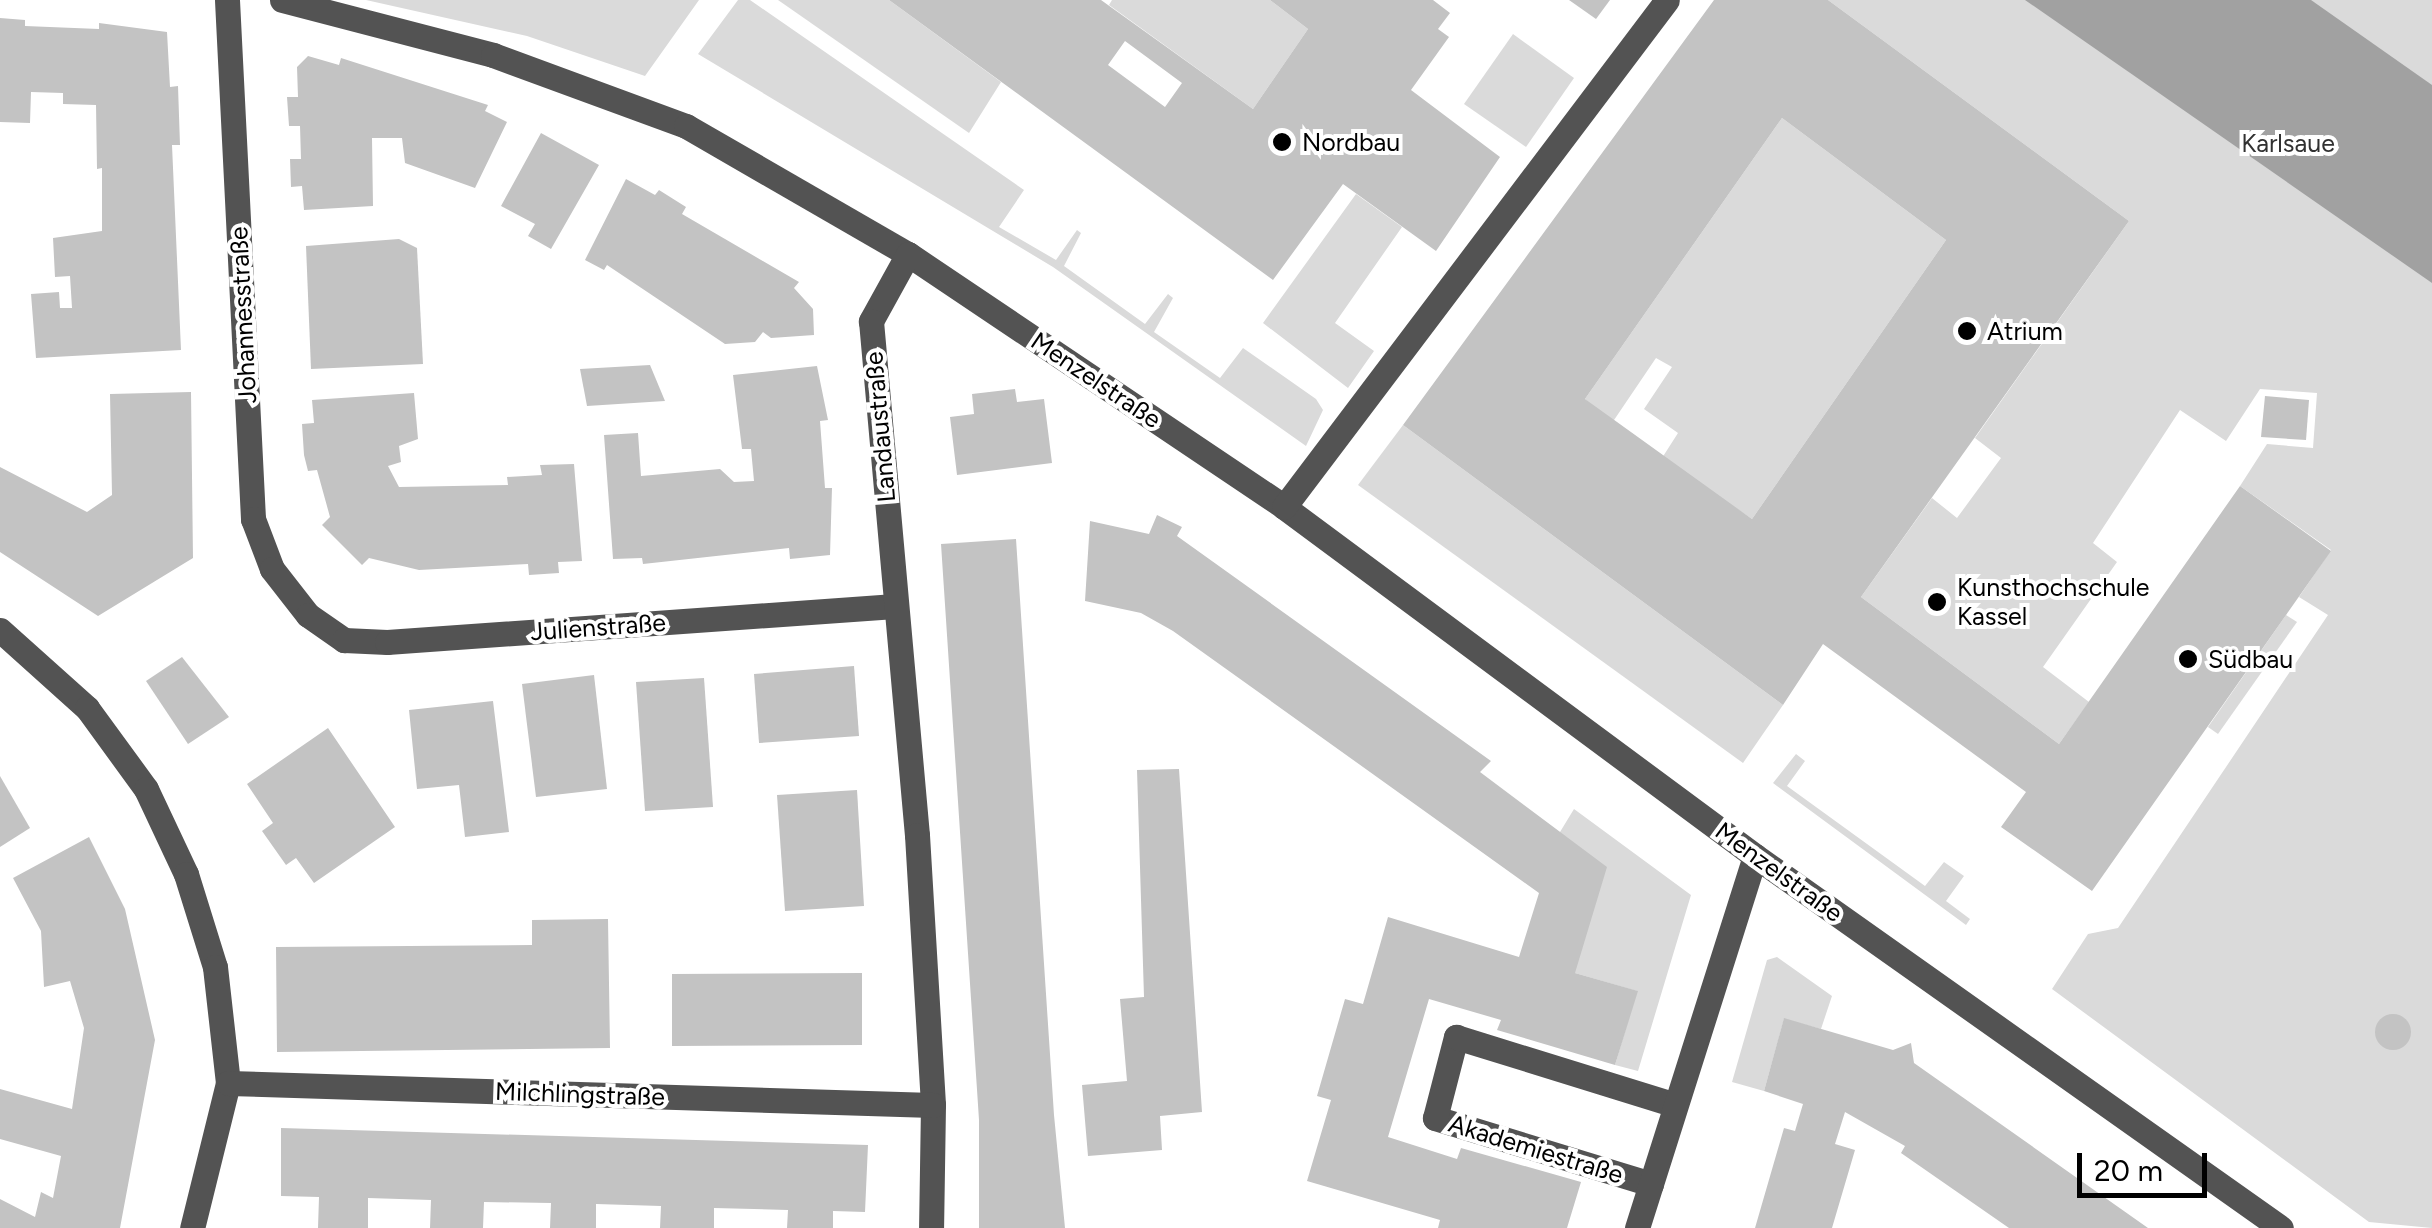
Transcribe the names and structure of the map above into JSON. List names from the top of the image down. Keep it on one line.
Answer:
{"streets":{"street":["Johannesstraße","Menzelstraße","Landaustraße","Julienstraße","Milchlingstraße","Akademiestraße"]},"crossings":[["Johannesstraße","Julienstraße"],["Menzelstraße","Landaustraße"],["Menzelstraße","Akademiestraße"],["Landaustraße","Julienstraße"],["Landaustraße","Milchlingstraße"]],"parks":["Karlsaue"],"places":["Nordbau","Atrium","Kunsthochschule Kassel","Südbau"],"scale_bar":"20 m"}
